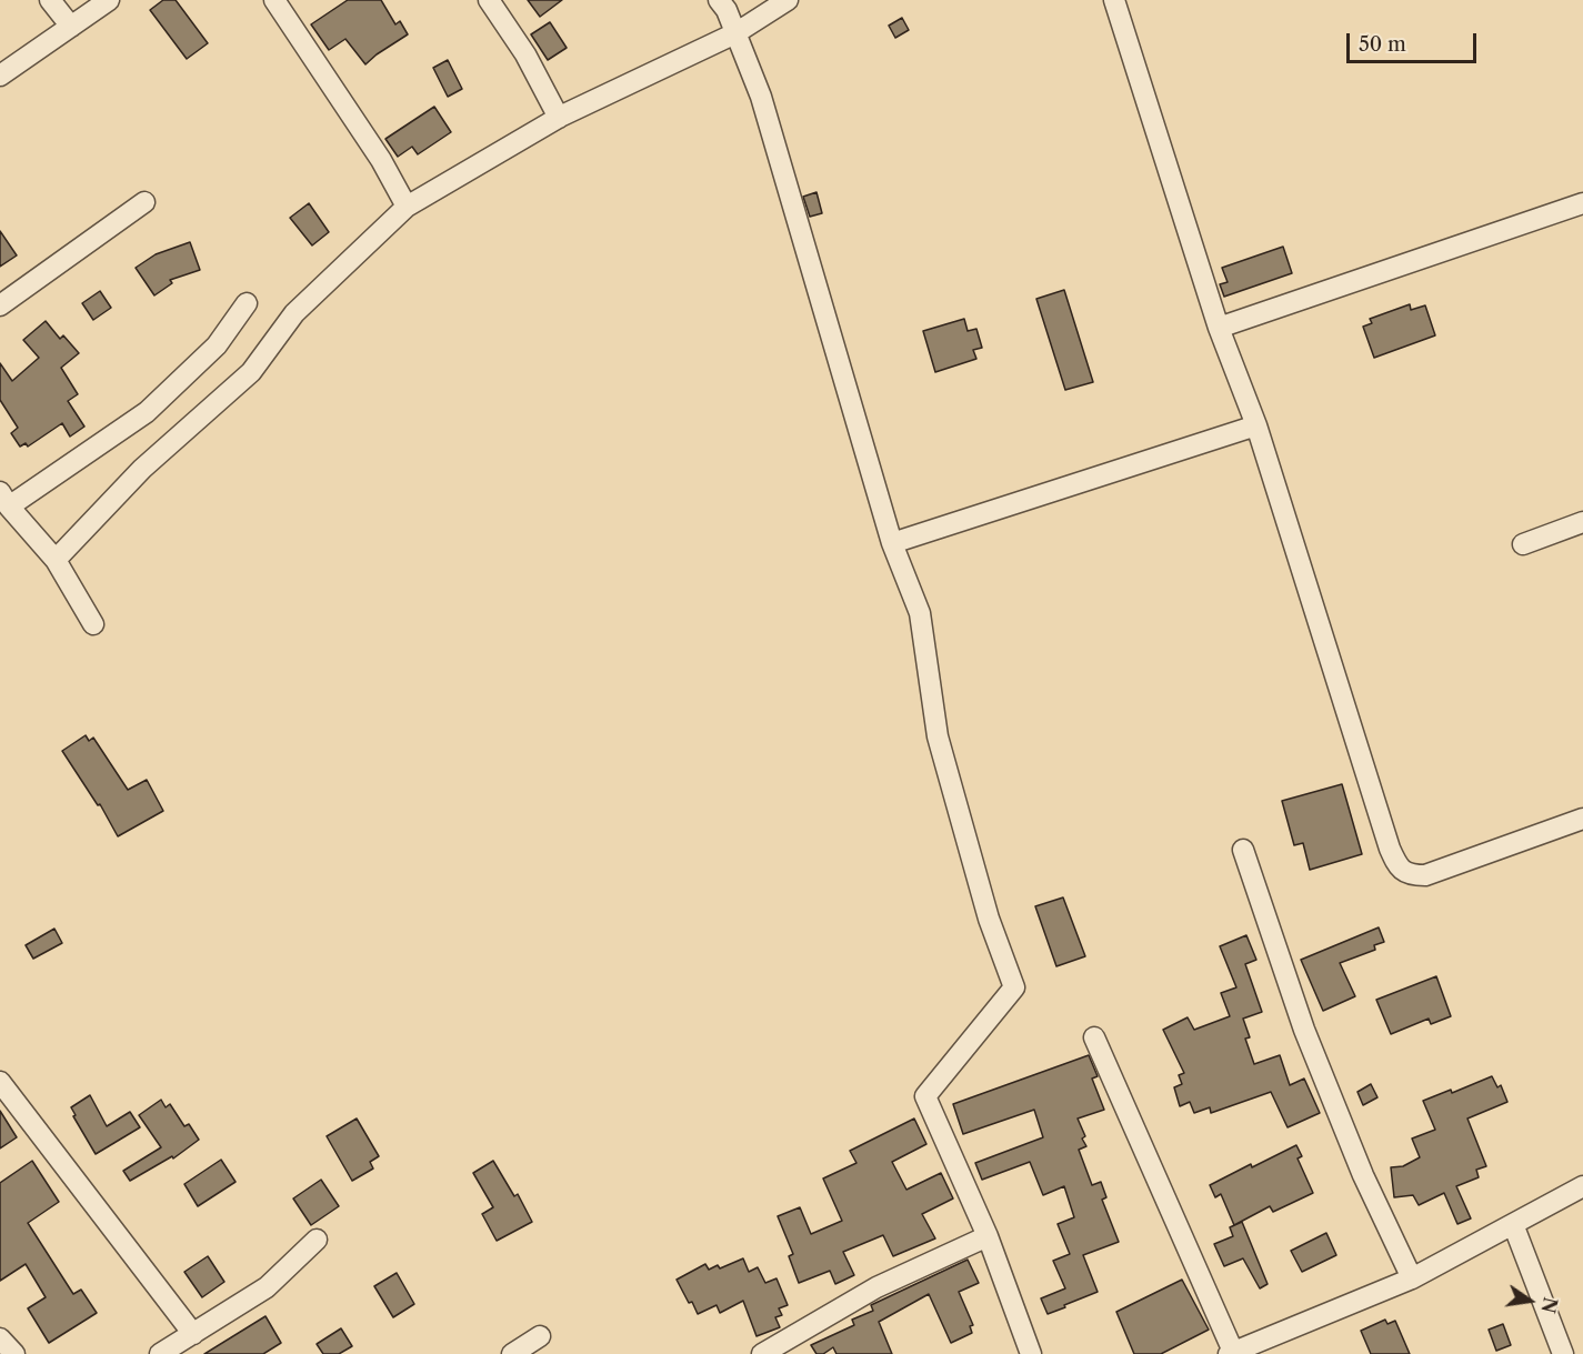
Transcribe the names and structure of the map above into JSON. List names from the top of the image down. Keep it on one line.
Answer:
{"scale_bar":"50 m","north":"right"}
